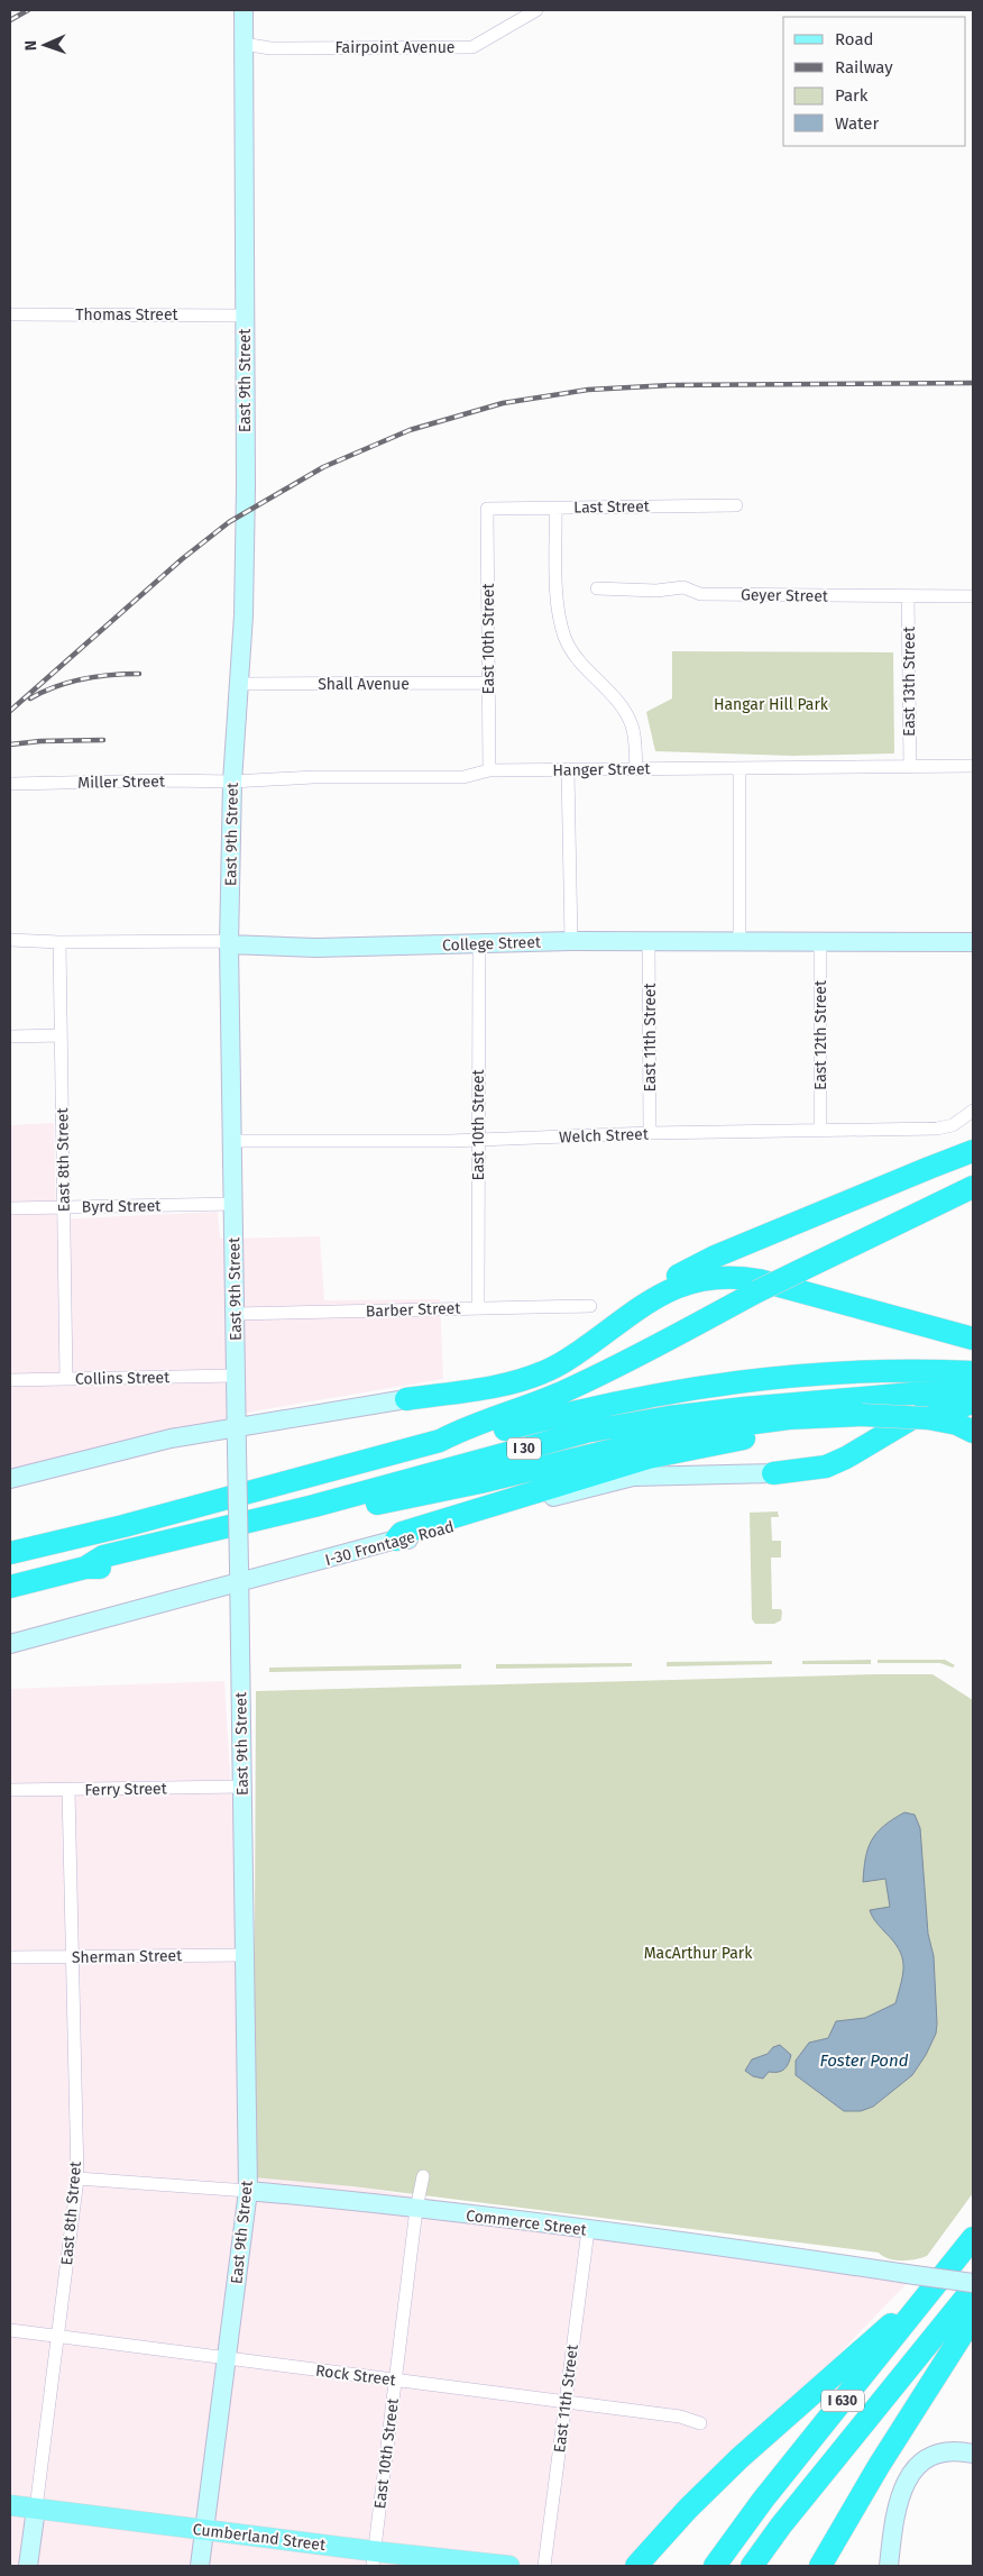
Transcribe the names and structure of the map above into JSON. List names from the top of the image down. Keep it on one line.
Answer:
{"streets":{"highway":["I 30","I 630"],"main road":["East 9th Street","College Street","East 8th Street","I-30 Frontage Road","Commerce Street","Cumberland Street"],"street":["Fairpoint Avenue","Thomas Street","Last Street","Geyer Street","East 10th Street","East 13th Street","Shall Avenue","Hanger Street","Miller Street","East 12th Street","East 11th Street","Welch Street","Byrd Street","Barber Street","Collins Street","Ferry Street","Sherman Street","Rock Street"]},"crossings":[["Fairpoint Avenue","East 9th Street"],["Thomas Street","East 9th Street"],["East 9th Street","Shall Avenue"],["East 9th Street","Hanger Street"],["East 9th Street","Miller Street"],["East 9th Street","College Street"],["East 9th Street","Welch Street"],["East 9th Street","Byrd Street"],["East 9th Street","Barber Street"],["East 9th Street","Collins Street"],["East 9th Street","I-30 Frontage Road"],["East 9th Street","Ferry Street"],["East 9th Street","Sherman Street"],["East 9th Street","Commerce Street"],["East 9th Street","Rock Street"],["East 9th Street","Cumberland Street"],["Last Street","East 10th Street"],["Geyer Street","East 13th Street"],["East 10th Street","Shall Avenue"],["East 10th Street","Hanger Street"],["East 10th Street","College Street"],["East 10th Street","Welch Street"],["East 10th Street","Barber Street"],["East 10th Street","Commerce Street"],["East 10th Street","Rock Street"],["East 10th Street","Cumberland Street"],["East 13th Street","Hanger Street"],["Hanger Street","Miller Street"],["College Street","East 12th Street"],["College Street","East 11th Street"],["College Street","East 8th Street"],["East 12th Street","Welch Street"],["East 11th Street","Welch Street"],["East 11th Street","Commerce Street"],["East 11th Street","Rock Street"],["East 8th Street","Byrd Street"],["East 8th Street","Collins Street"],["East 8th Street","Ferry Street"],["East 8th Street","Sherman Street"],["East 8th Street","Commerce Street"],["East 8th Street","Rock Street"],["East 8th Street","Cumberland Street"]],"water":["Foster Pond"],"parks":["Hangar Hill Park","MacArthur Park"],"legend":["Road","Railway","Park","Water"],"north":"left"}
